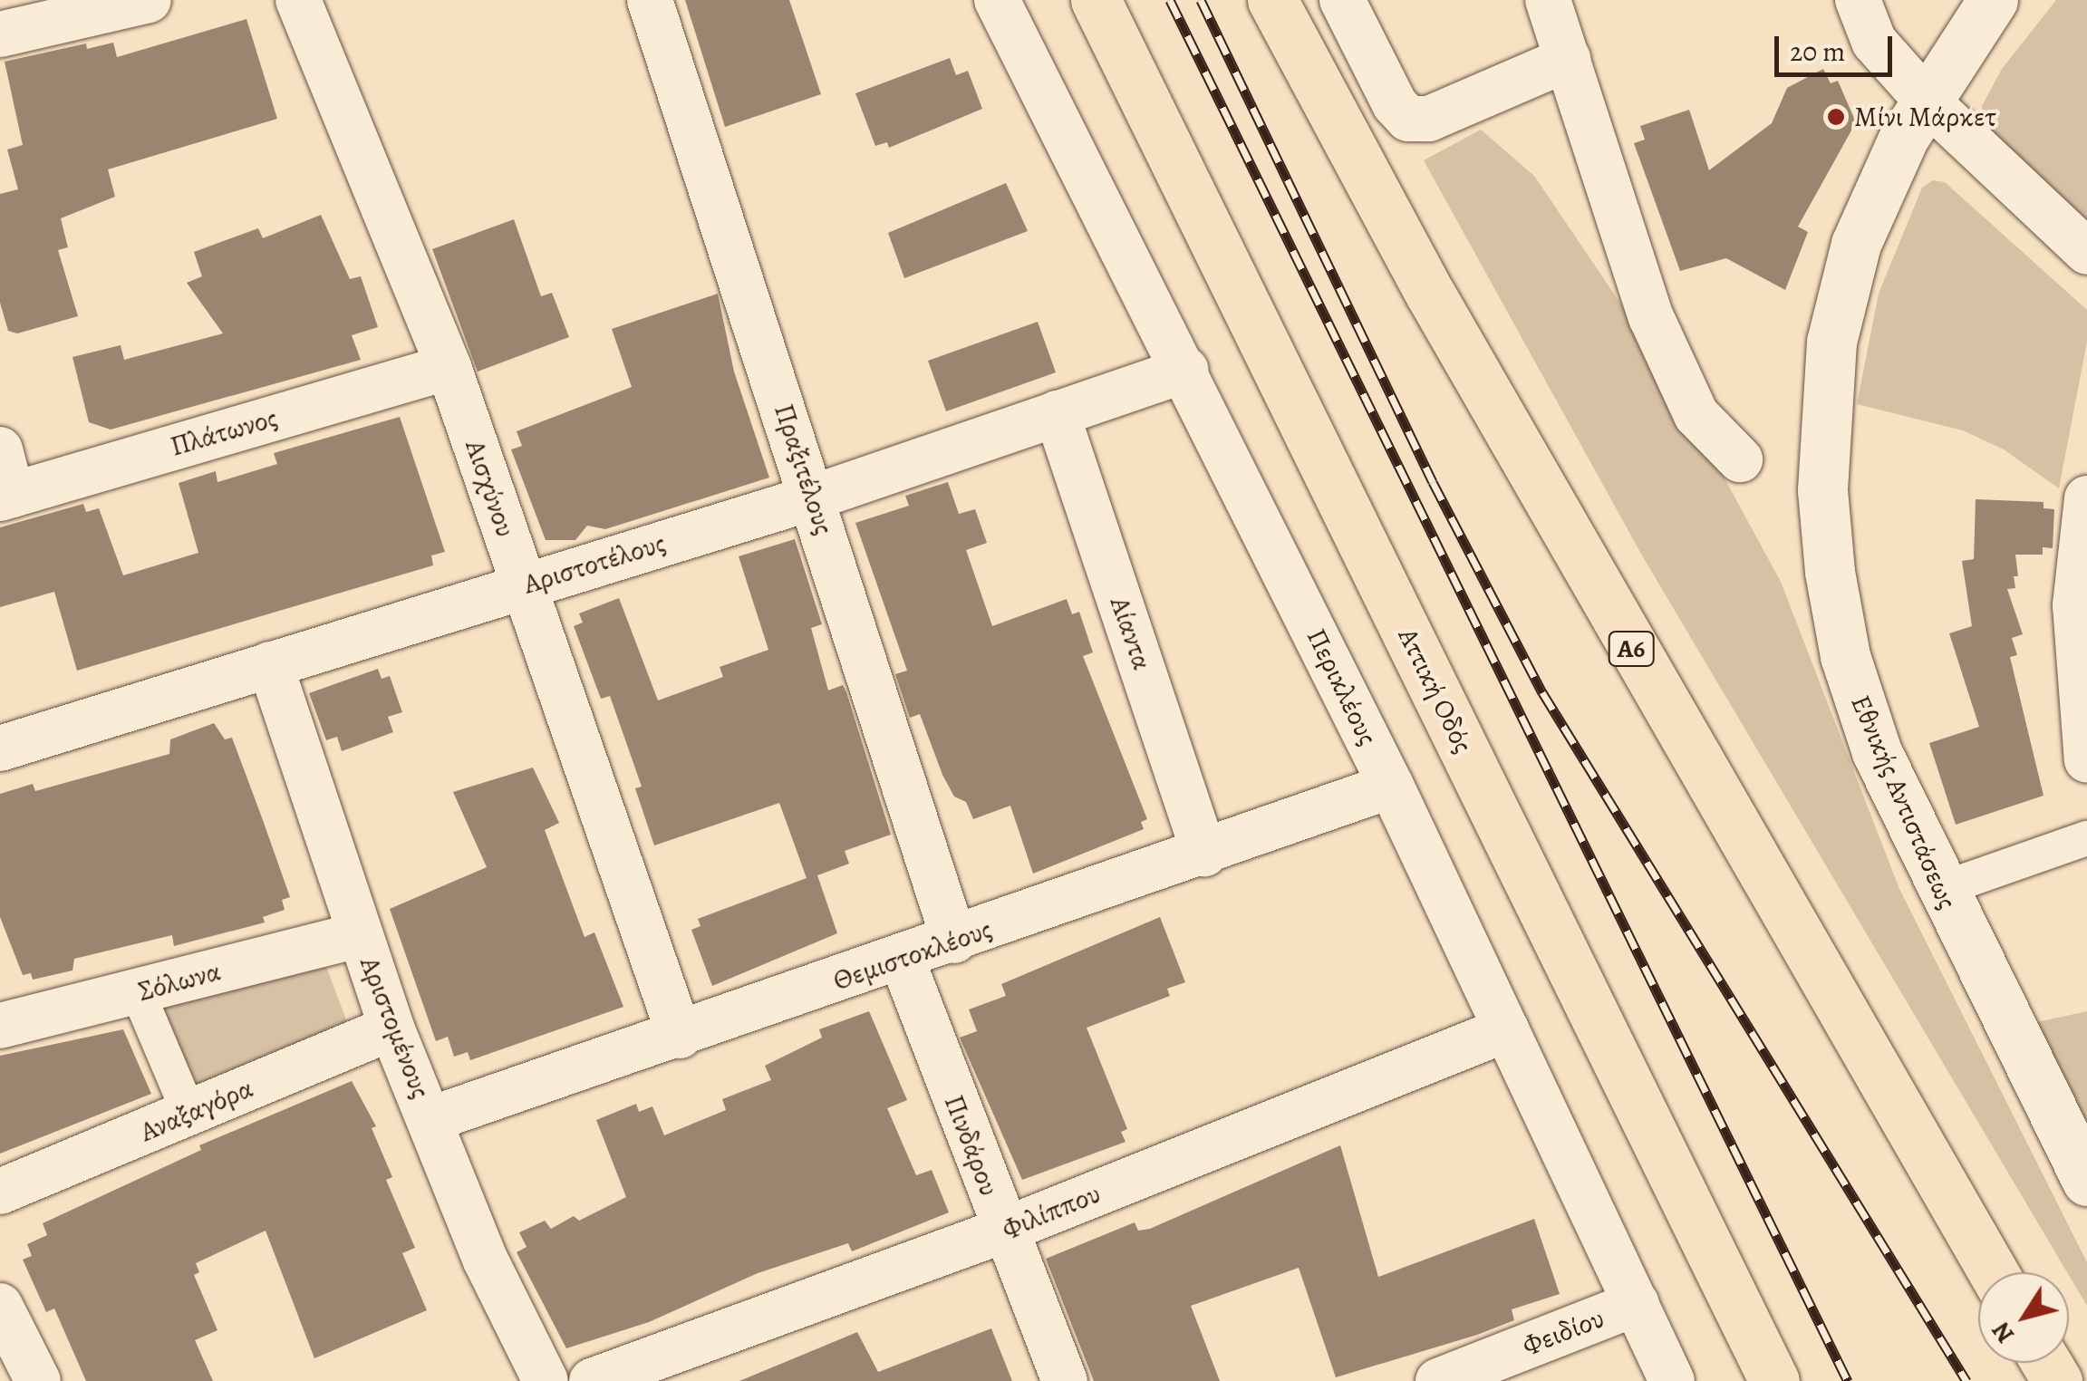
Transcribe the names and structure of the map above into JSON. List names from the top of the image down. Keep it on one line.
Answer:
{"streets":{"highway":["Α6","Αττική Οδός"],"street":["Πλάτωνος","Πραξιτέλους","Αισχύνου","Αριστοτέλους","Αίαντα","Περικλέους","Εθνικής Αντιστάσεως","Θεμιστοκλέους","Σόλωνα","Αριστομένους","Αναξαγόρα","Πινδάρου","Φιλίππου","Φειδίου"]},"crossings":[["Πλάτωνος","Αισχύνου"],["Πραξιτέλους","Αριστοτέλους"],["Πραξιτέλους","Θεμιστοκλέους"],["Αισχύνου","Αριστοτέλους"],["Αισχύνου","Θεμιστοκλέους"],["Αριστοτέλους","Αίαντα"],["Αριστοτέλους","Περικλέους"],["Αριστοτέλους","Αριστομένους"],["Αίαντα","Θεμιστοκλέους"],["Περικλέους","Θεμιστοκλέους"],["Περικλέους","Φιλίππου"],["Περικλέους","Φειδίου"],["Θεμιστοκλέους","Αριστομένους"],["Θεμιστοκλέους","Πινδάρου"],["Σόλωνα","Αριστομένους"],["Αριστομένους","Αναξαγόρα"],["Πινδάρου","Φιλίππου"]],"places":["Μίνι Μάρκετ"],"scale_bar":"20 m","north":"bottom left"}
